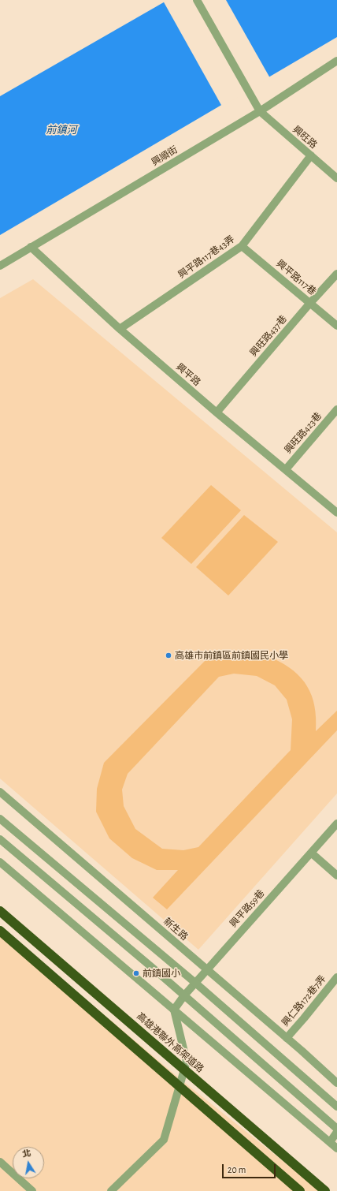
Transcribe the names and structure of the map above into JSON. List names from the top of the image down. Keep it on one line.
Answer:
{"streets":{"highway":["高雄港聯外高架道路"],"street":["興旺路","興順街","興平路117巷43弄","興平路117巷","興旺路437巷","興平路","興旺路423巷","興平路59巷","新生路","興仁路172巷7弄"]},"crossings":[["興旺路","興順街"],["興旺路","興平路117巷43弄"],["興順街","興平路"],["興平路117巷43弄","興平路117巷"],["興平路117巷43弄","興平路"],["興平路117巷","興旺路437巷"],["興旺路437巷","興平路"],["興平路","興旺路423巷"],["興平路59巷","新生路"],["新生路","興仁路172巷7弄"]],"water":["前鎮河"],"places":["高雄市前鎮區前鎮國民小學","前鎮國小"],"scale_bar":"20 m","north":"top"}
